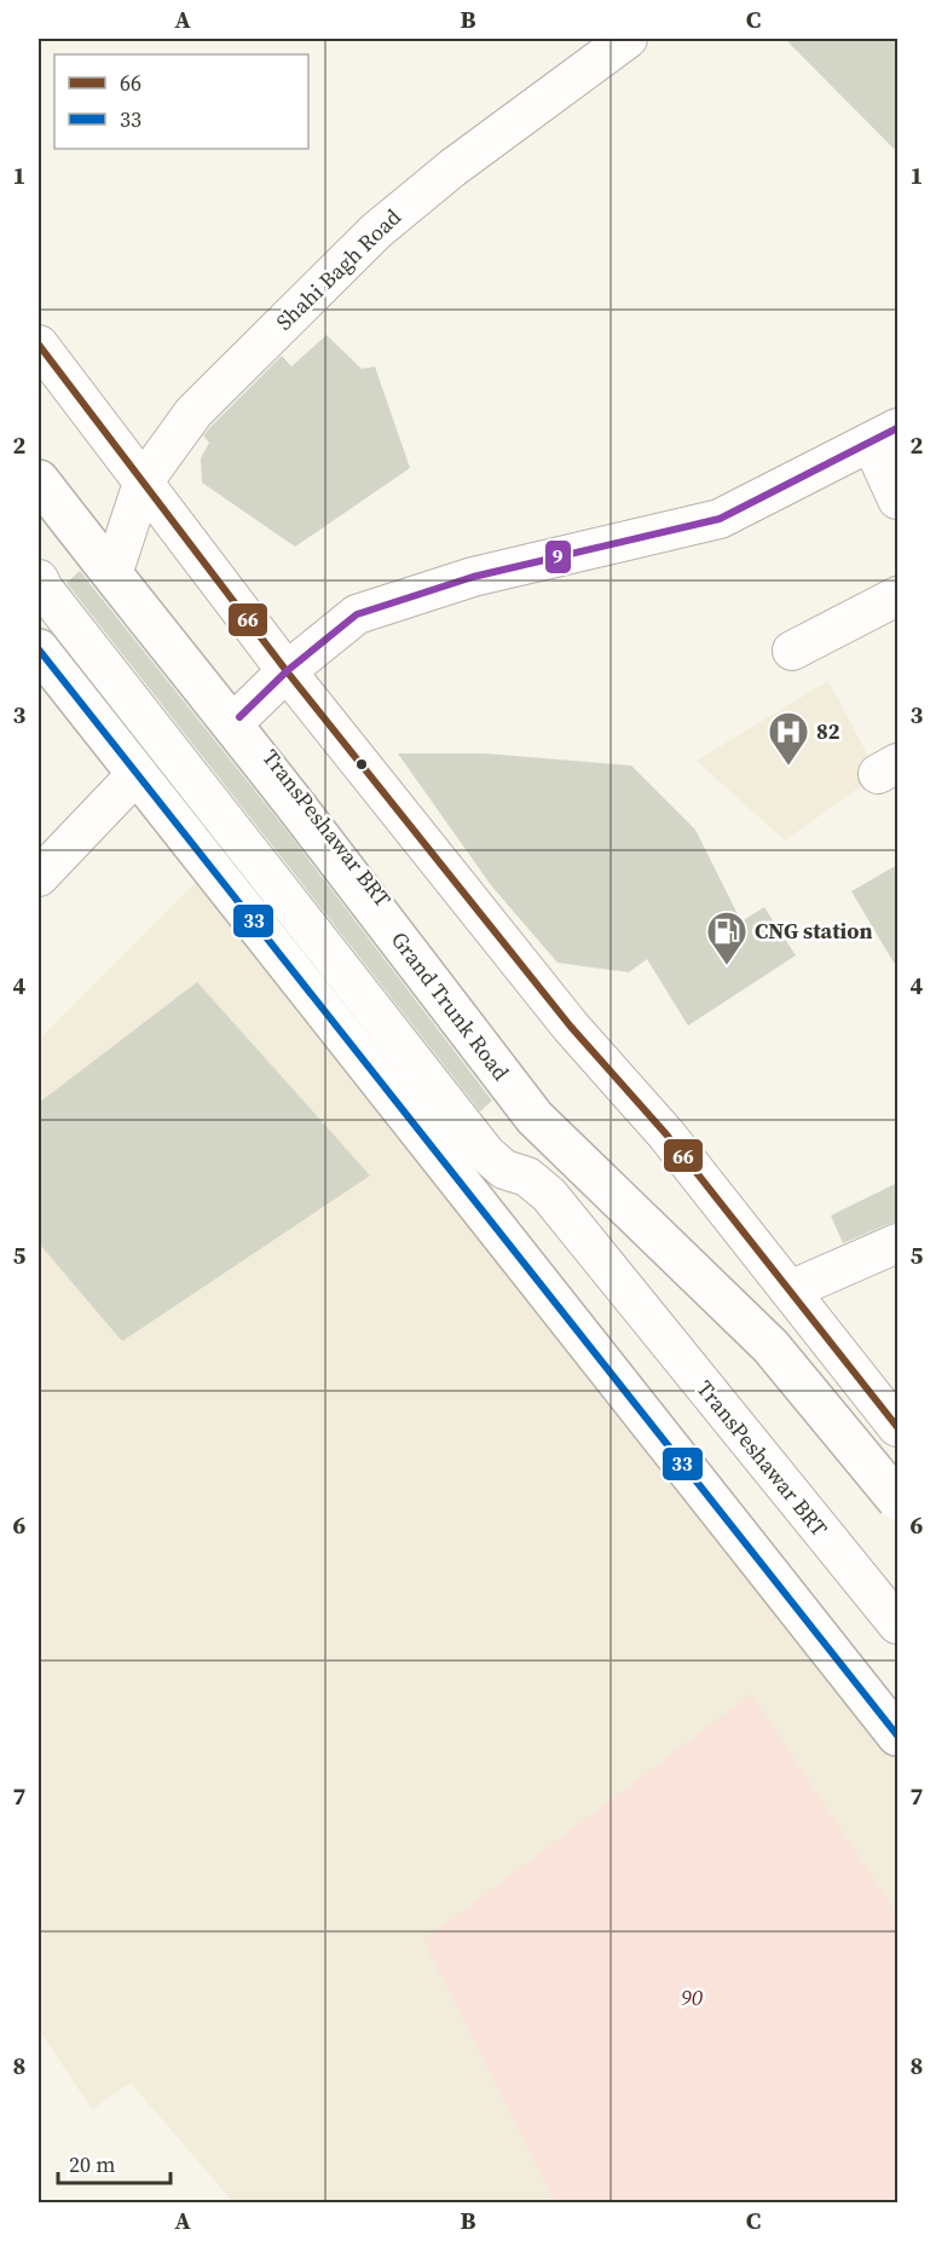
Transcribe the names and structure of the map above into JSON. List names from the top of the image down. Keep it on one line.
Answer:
{"streets":{"highway":["Grand Trunk Road"],"street":["Shahi Bagh Road","TransPeshawar BRT"]},"crossings":[["Shahi Bagh Road","TransPeshawar BRT"]],"parks":["90"],"places":{"hospital":["82"],"fuel station":["CNG station"]},"lines":["transit line 66","transit line 9","transit line 33"],"legend":["66","33"],"scale_bar":"20 m","grid":{"columns":["A","B","C"],"rows":["1","2","3","4","5","6","7","8"]}}
